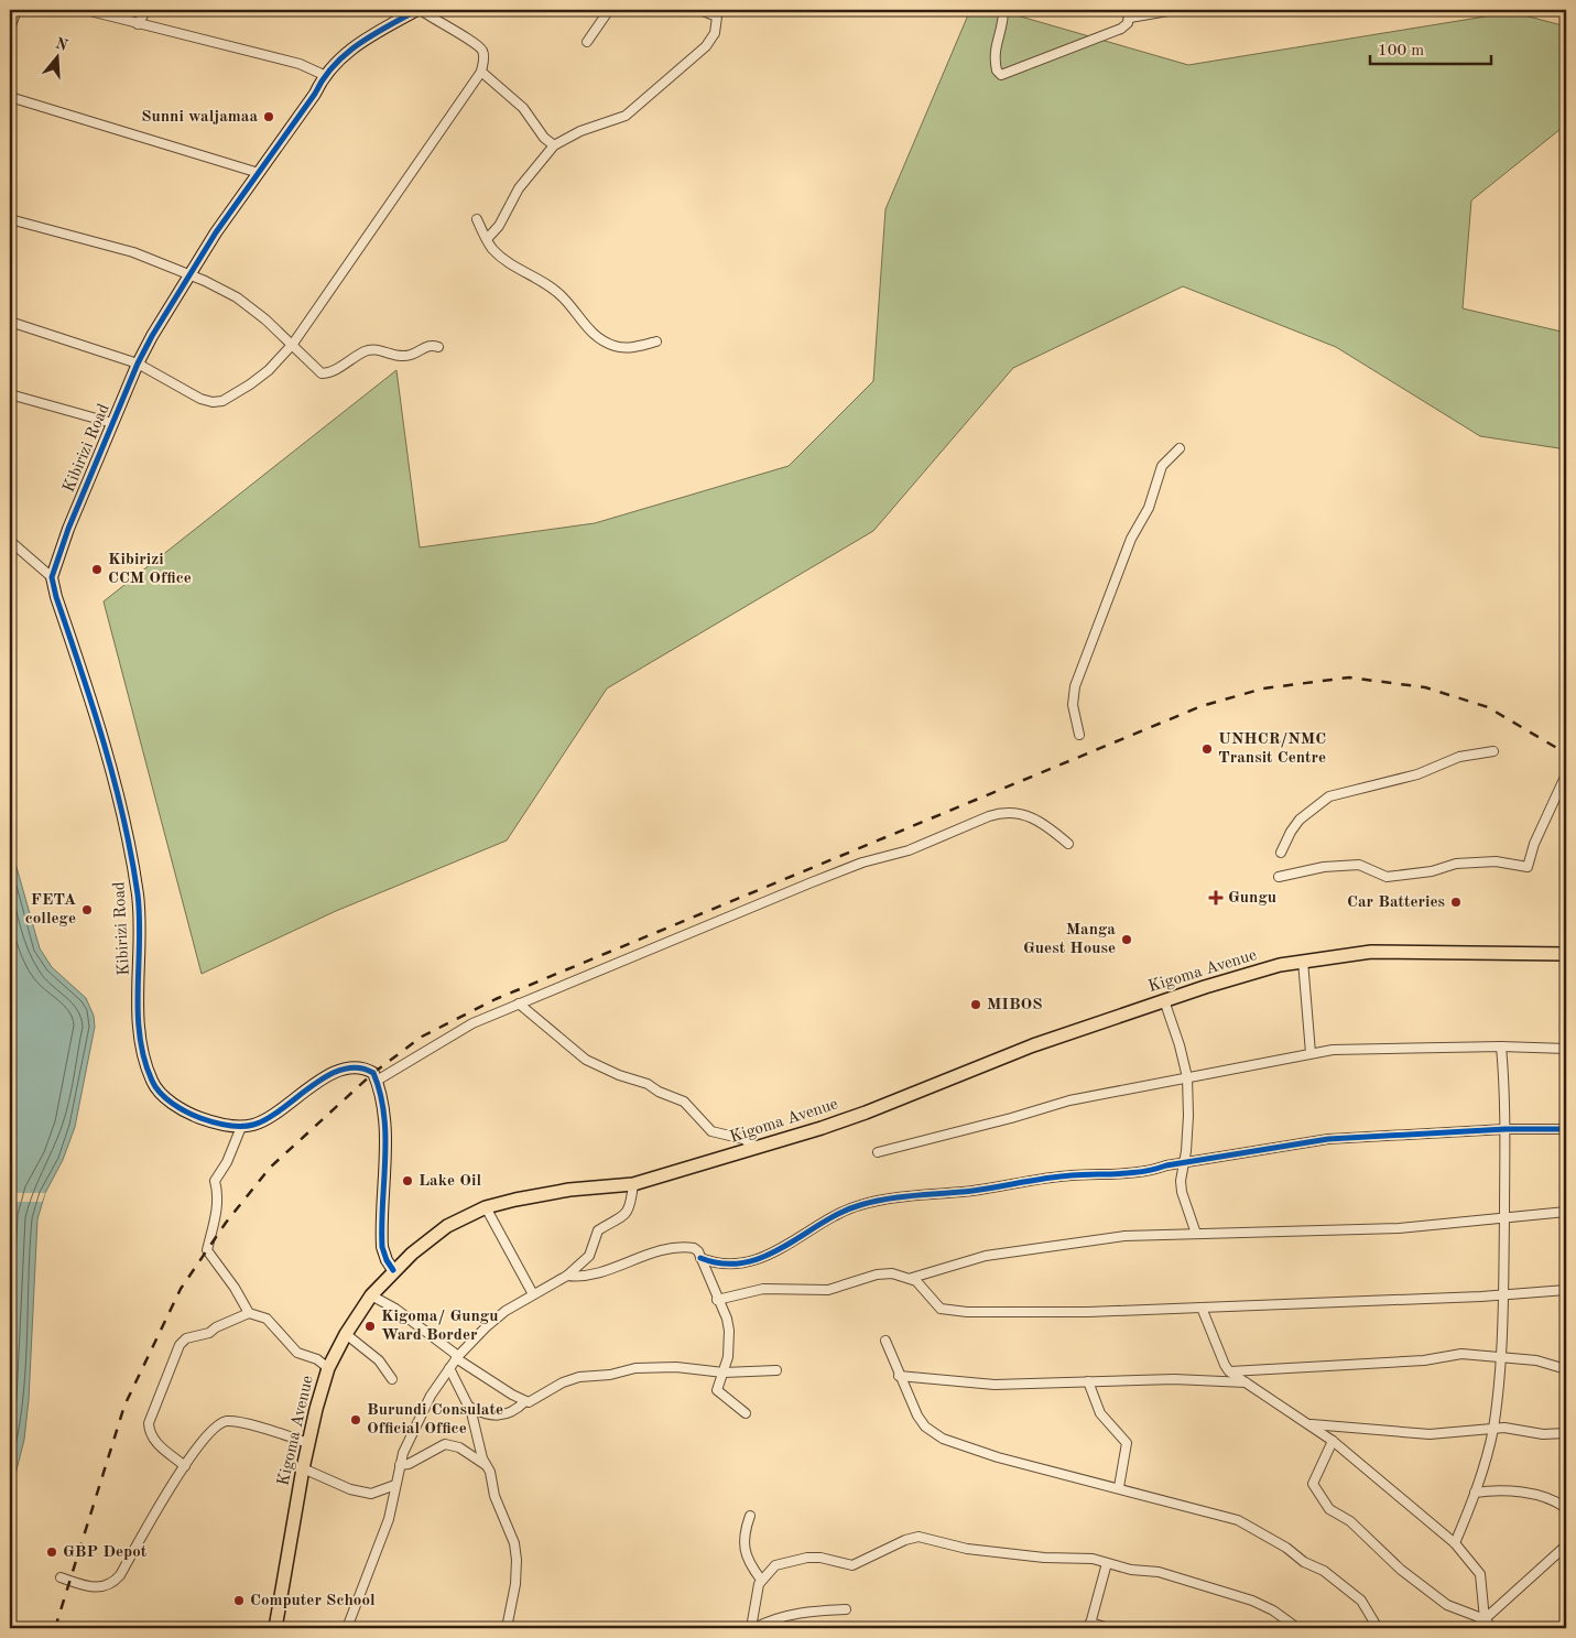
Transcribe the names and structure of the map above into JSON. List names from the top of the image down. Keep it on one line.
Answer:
{"streets":{"main road":["Kigoma Avenue"],"street":["Kibirizi Road"]},"places":{"other":["Sunni waljamaa","Kibirizi CCM Office","UNHCR/NMC Transit Centre","Car Batteries","FETA college","Manga Guest House","MIBOS","Lake Oil","Kigoma/ Gungu Ward Border","Burundi Consulate Official Office","GBP Depot","Computer School"],"health":["Gungu"]},"scale_bar":"100 m","north":"top"}
